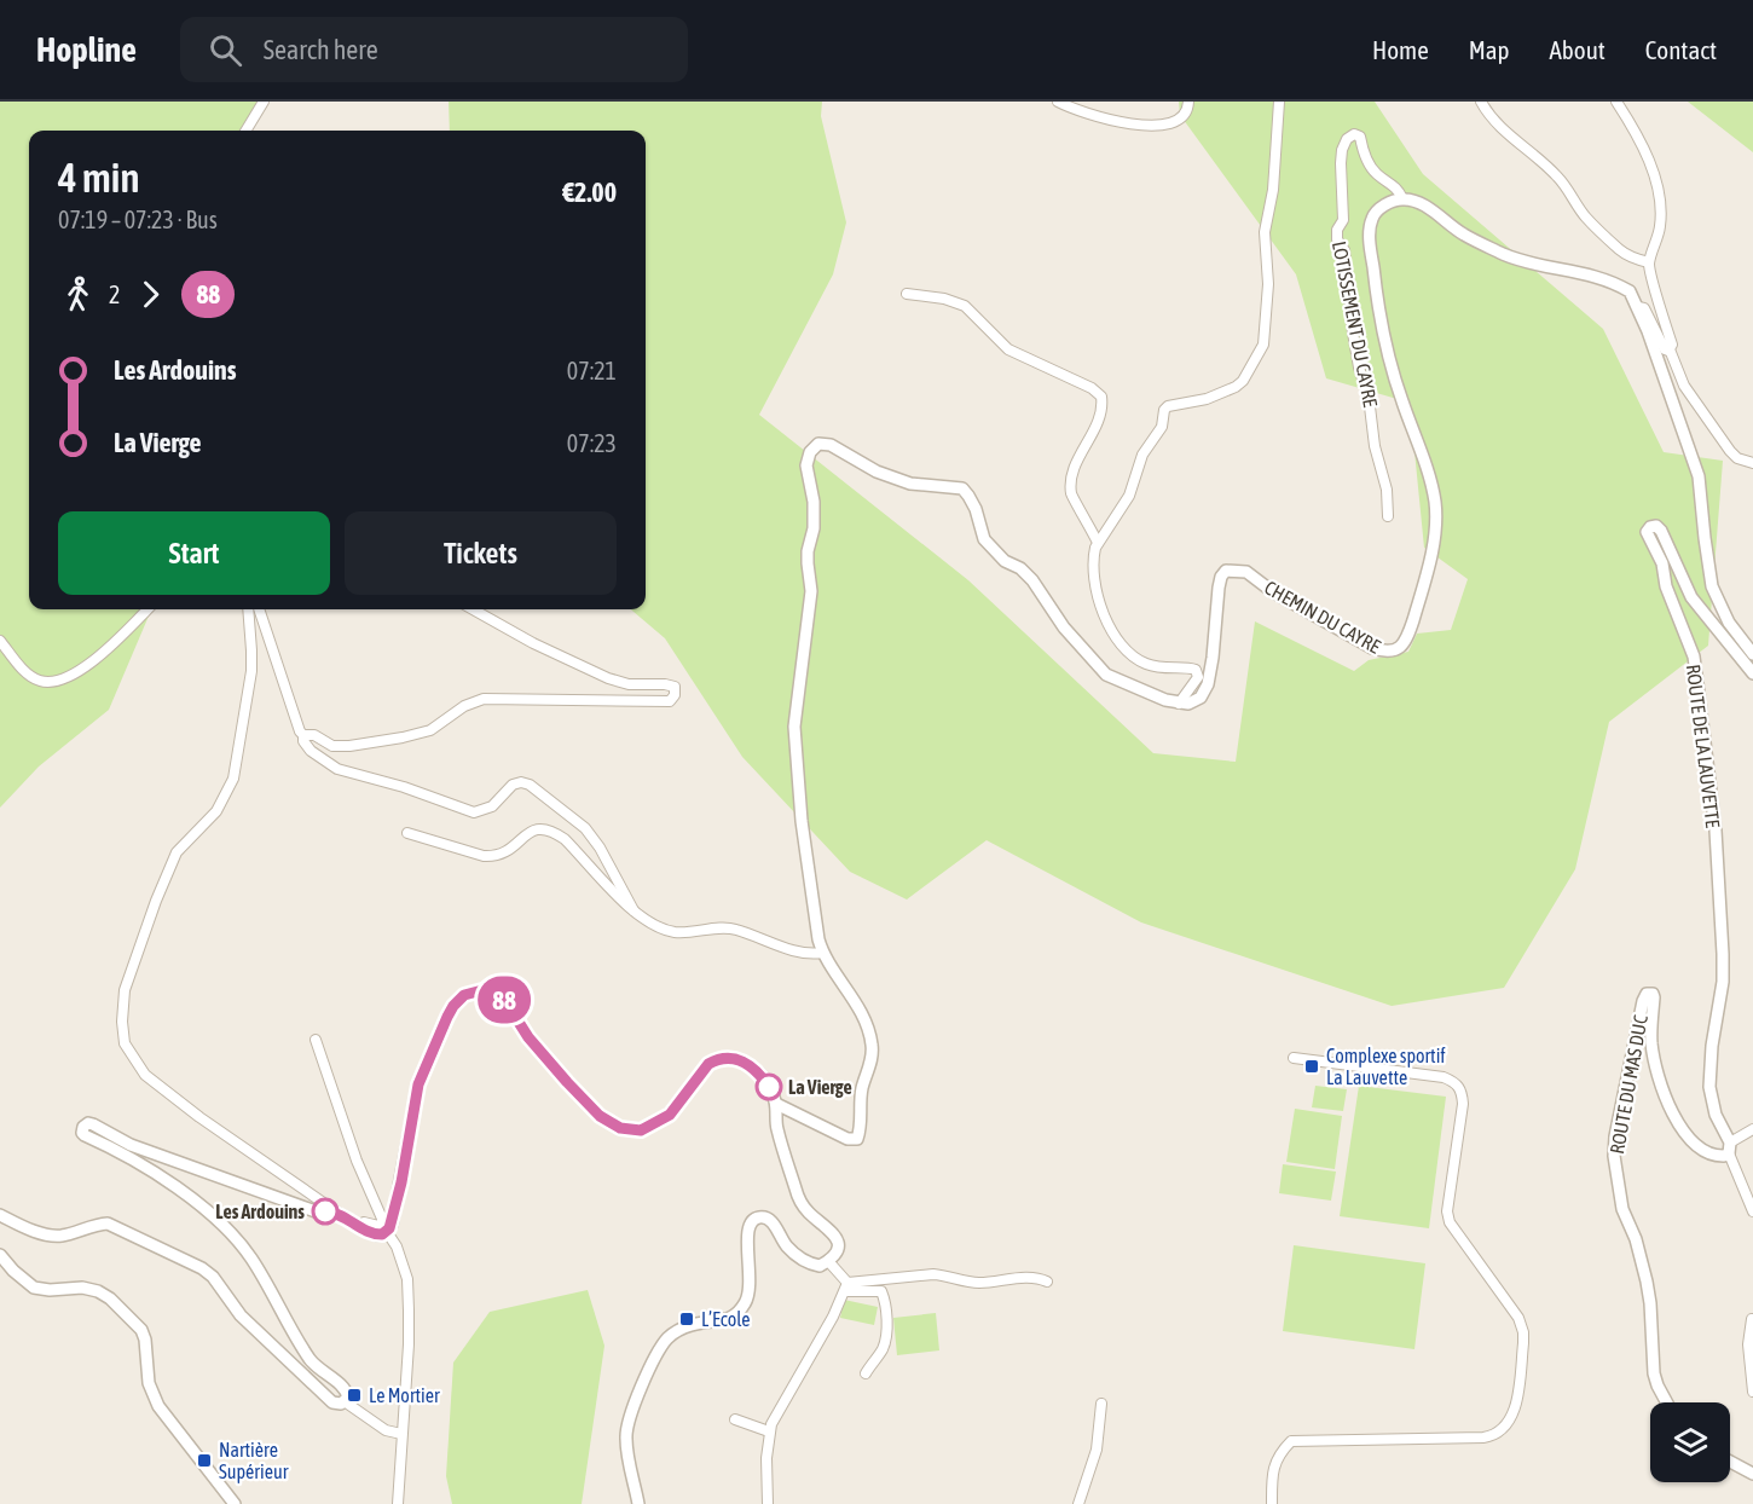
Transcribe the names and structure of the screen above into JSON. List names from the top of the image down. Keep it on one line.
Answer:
{"streets":{"street":["LOTISSEMENT DU CAYRE","CHEMIN DU CAYRE","ROUTE DE LA LAUVETTE","ROUTE DU MAS DUC"]},"crossings":[["LOTISSEMENT DU CAYRE","CHEMIN DU CAYRE"],["ROUTE DE LA LAUVETTE","ROUTE DU MAS DUC"]],"places":{"transit":["Complexe sportif La Lauvette","L’Ecole","Le Mortier","Nartière Supérieur"],"other":["La Vierge","Les Ardouins"]},"lines":["bus line 88"],"page":{"header":"Hopline","search":"Search here","nav":["Home","Map","About","Contact"],"on_map":"88","heading":["4 min","07:19 – 07:23 · Bus","€2.00"],"legs":["2","88"],"list":[{"name":"Les Ardouins","value":"07:21"},{"name":"La Vierge","value":"07:23"}],"buttons":["Start","Tickets"]}}
